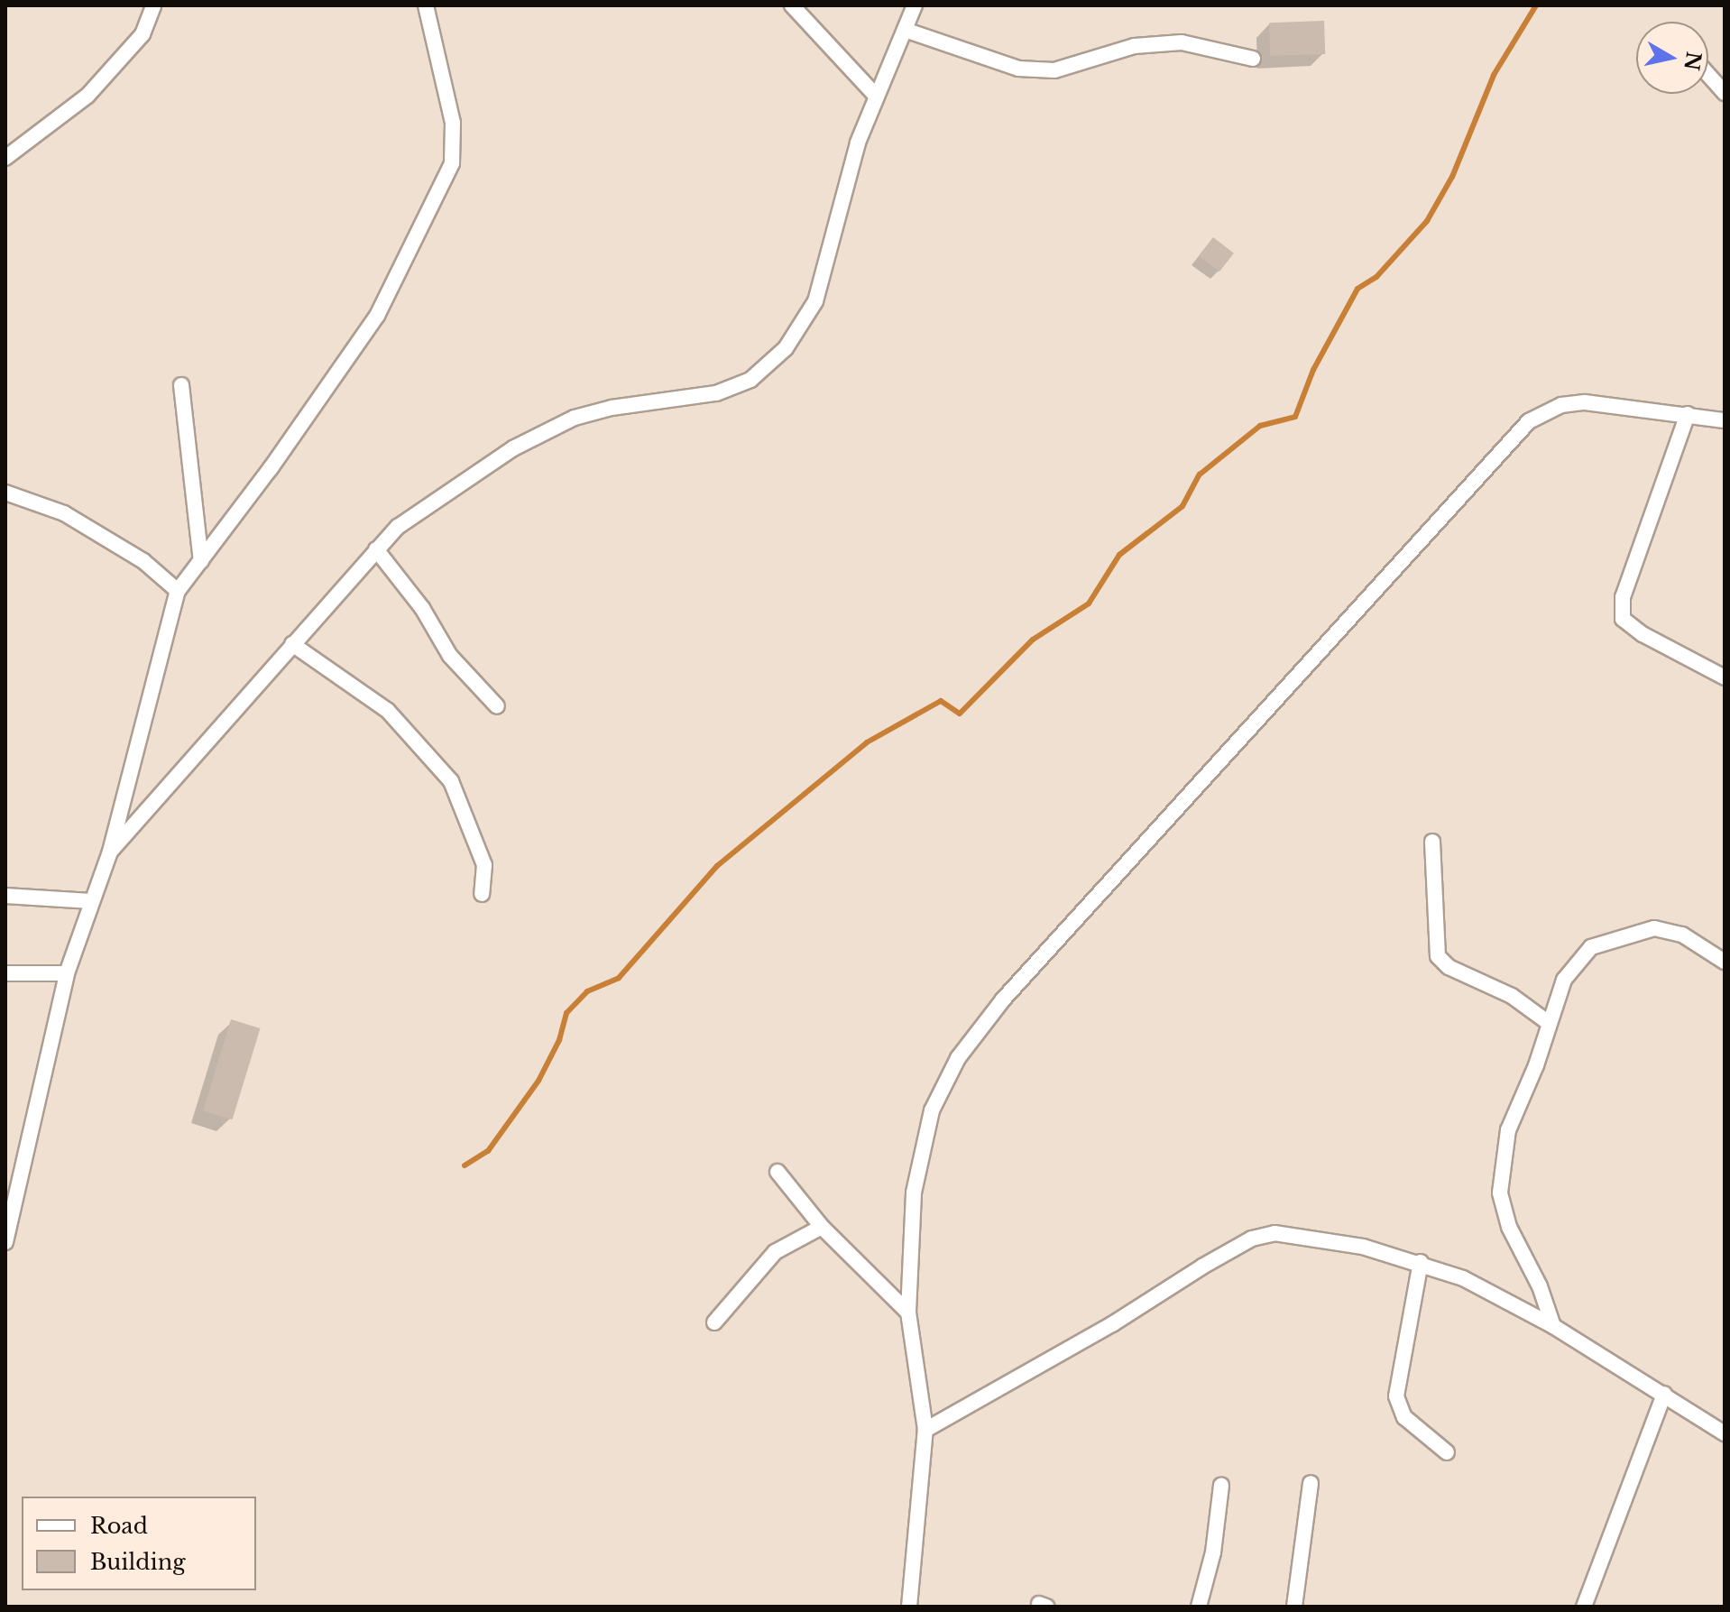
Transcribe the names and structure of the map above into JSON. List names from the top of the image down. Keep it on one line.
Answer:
{"legend":["Road","Building"],"north":"right"}
